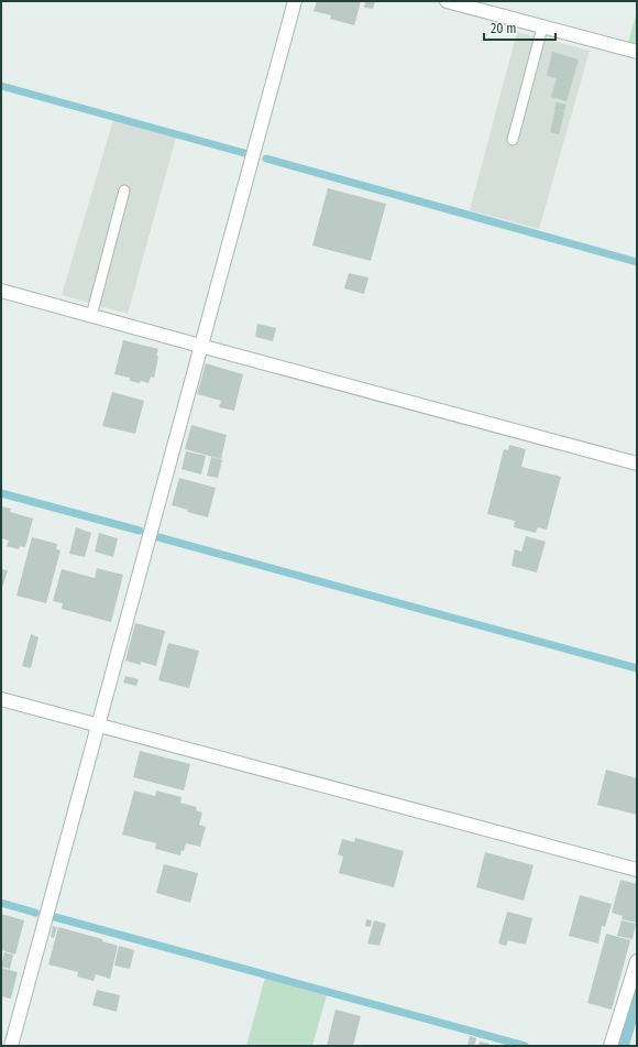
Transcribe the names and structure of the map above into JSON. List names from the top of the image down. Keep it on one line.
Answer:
{"scale_bar":"20 m"}
